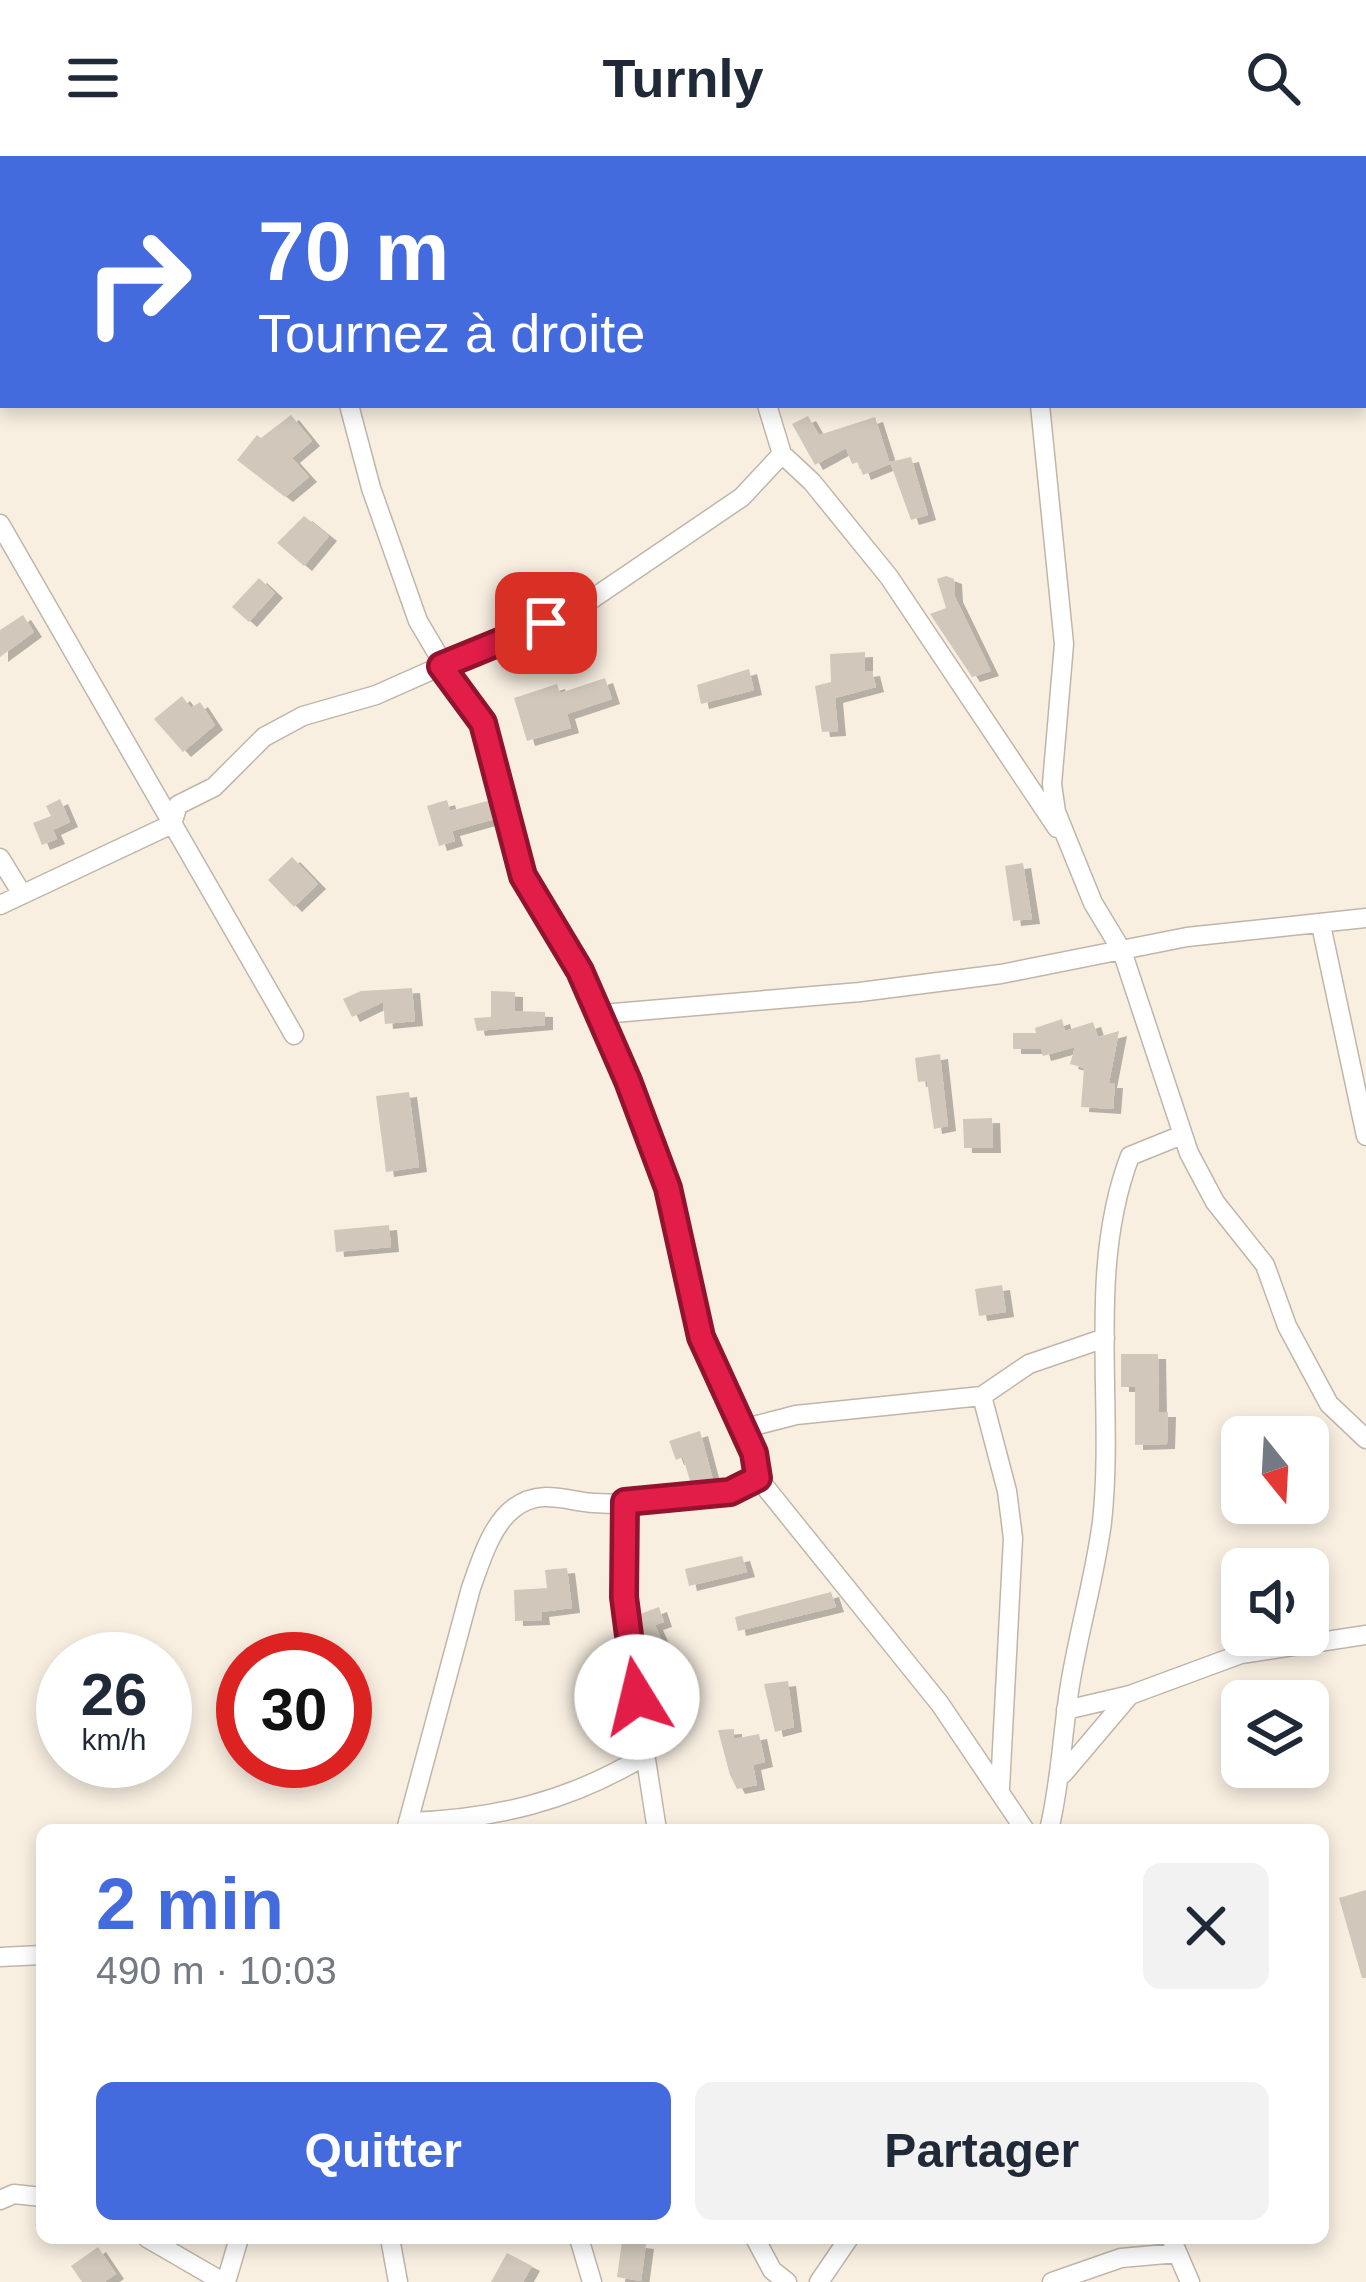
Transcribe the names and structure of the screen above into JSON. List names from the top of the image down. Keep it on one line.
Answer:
{"north":"bottom","page":{"header":"Turnly","turn":["70 m","Tournez à droite"],"speed":"26 km/h","limit":"30","heading":["2 min","490 m · 10:03"],"buttons":["Quitter","Partager"]}}
